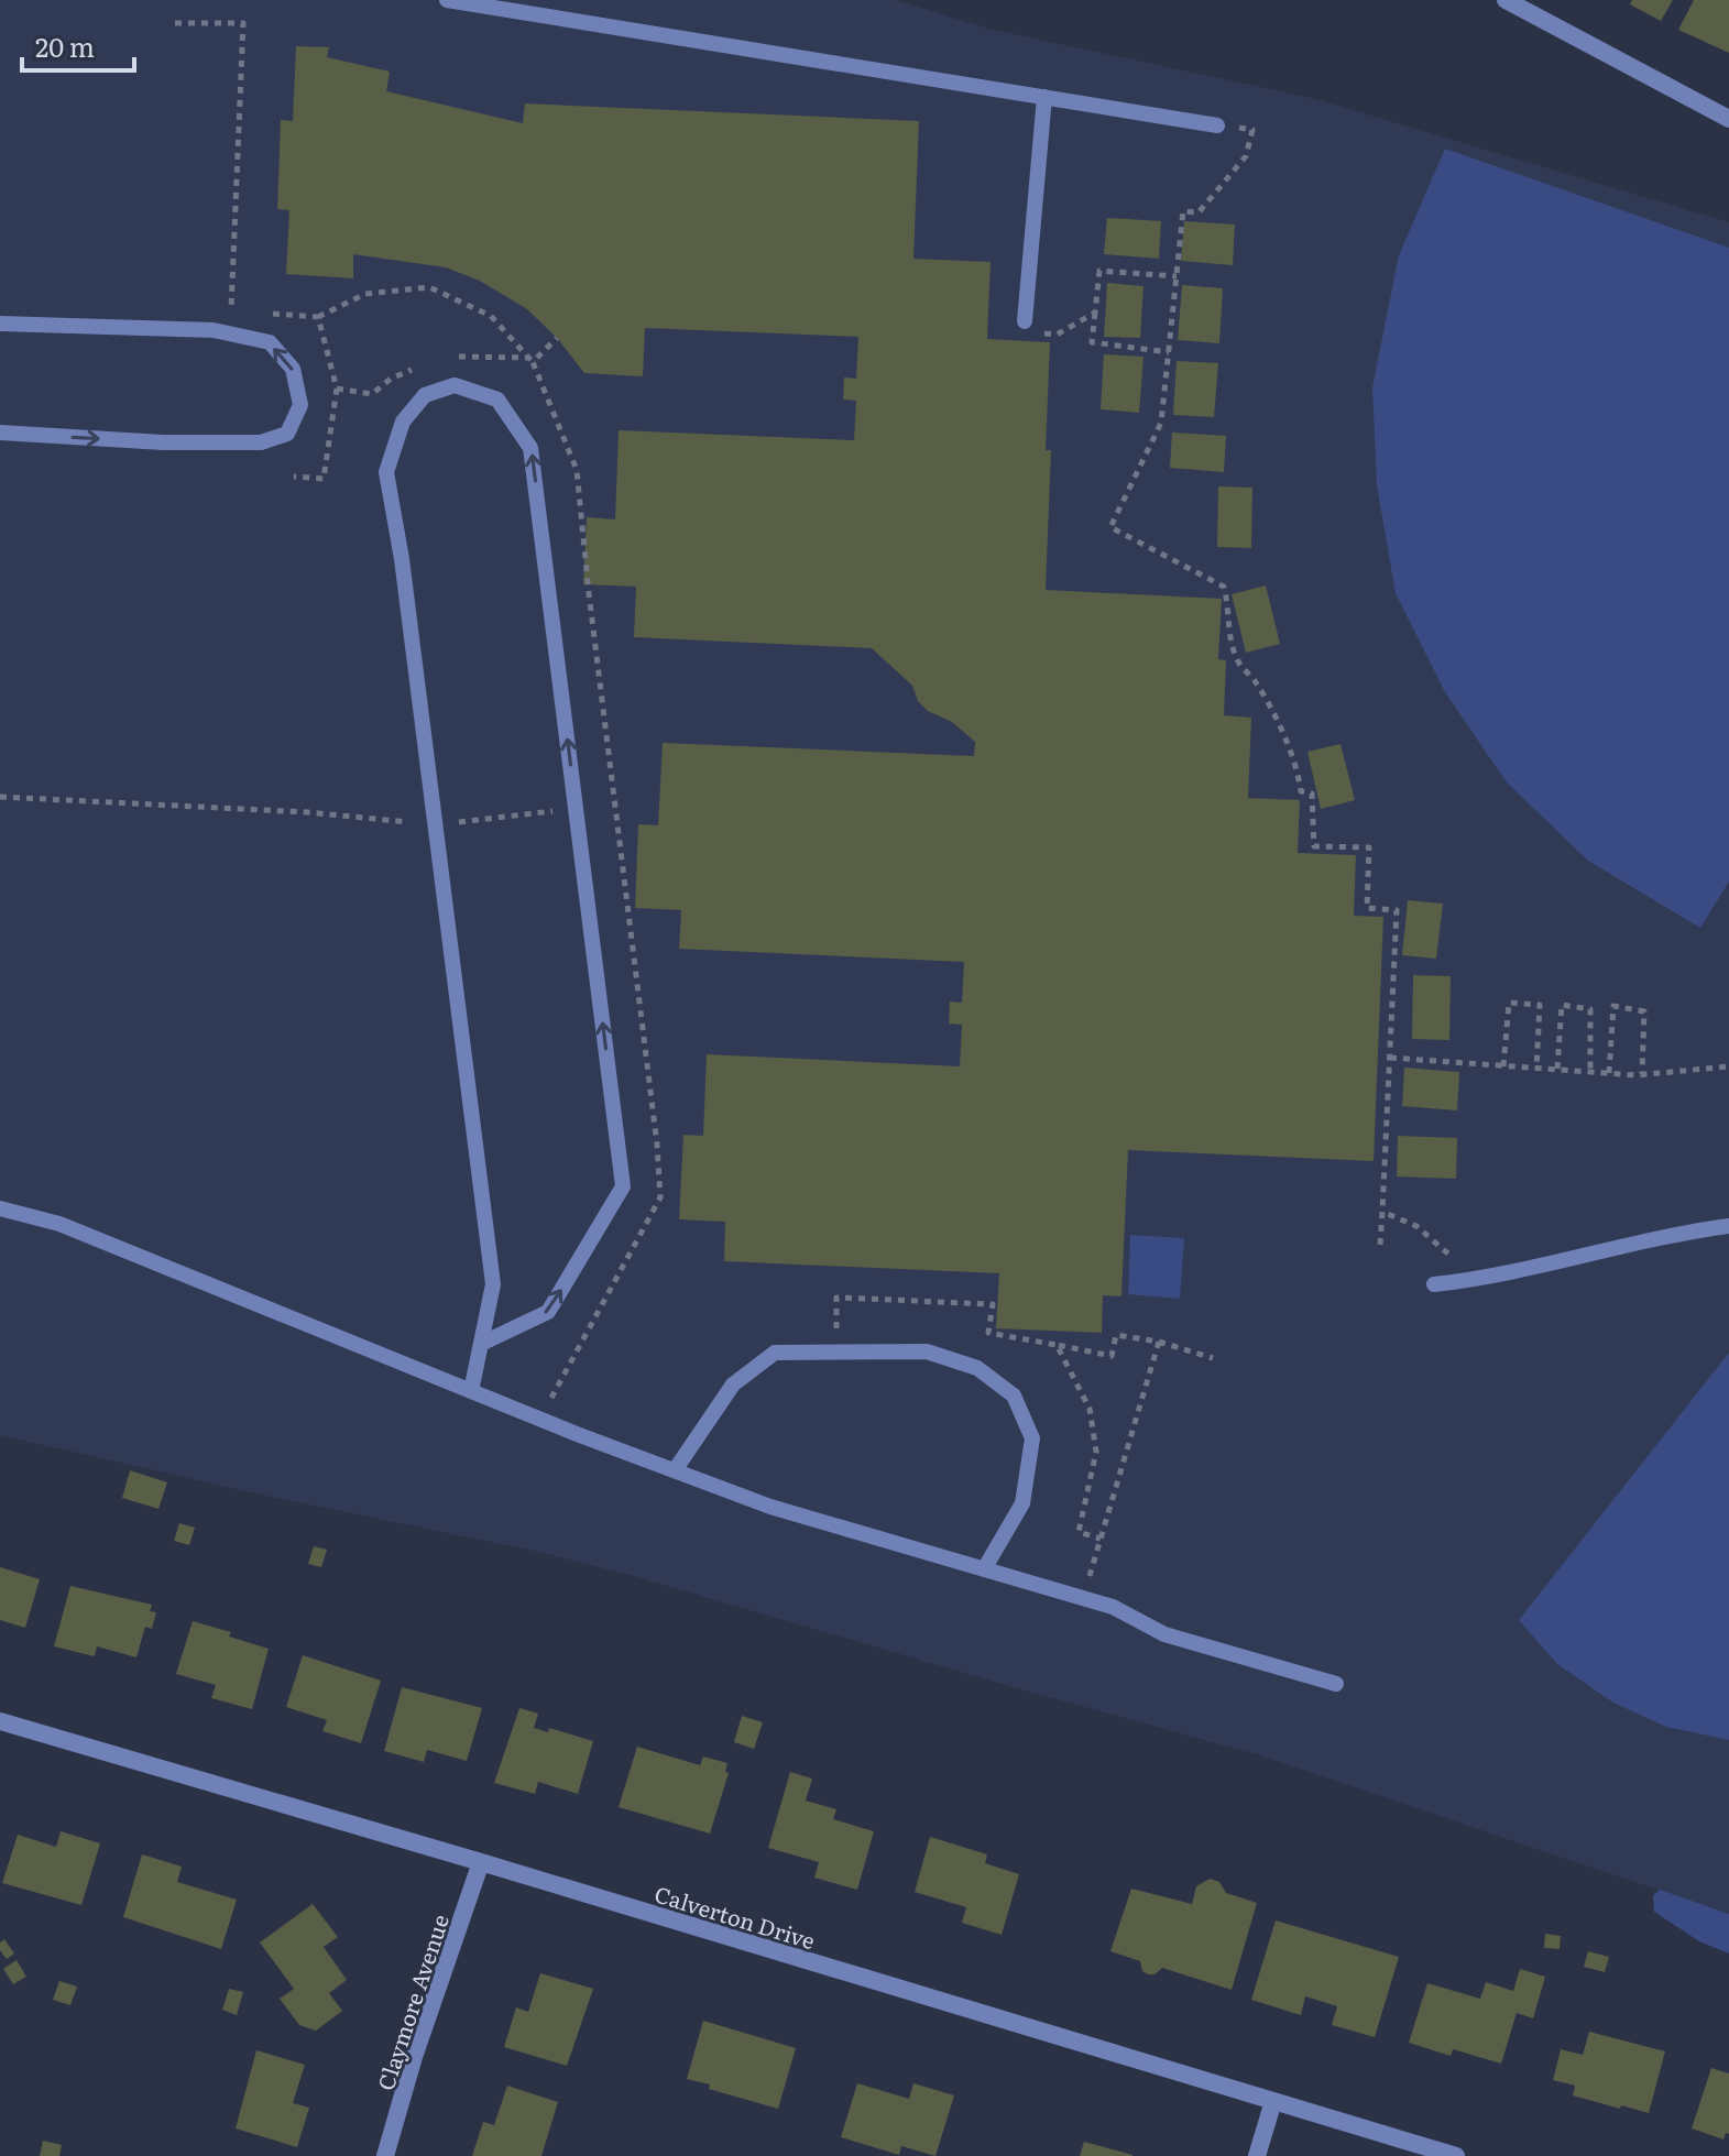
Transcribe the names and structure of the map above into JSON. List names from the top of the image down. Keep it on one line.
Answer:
{"streets":{"street":["Calverton Drive","Claymore Avenue"]},"crossings":[["Calverton Drive","Claymore Avenue"]],"scale_bar":"20 m"}
